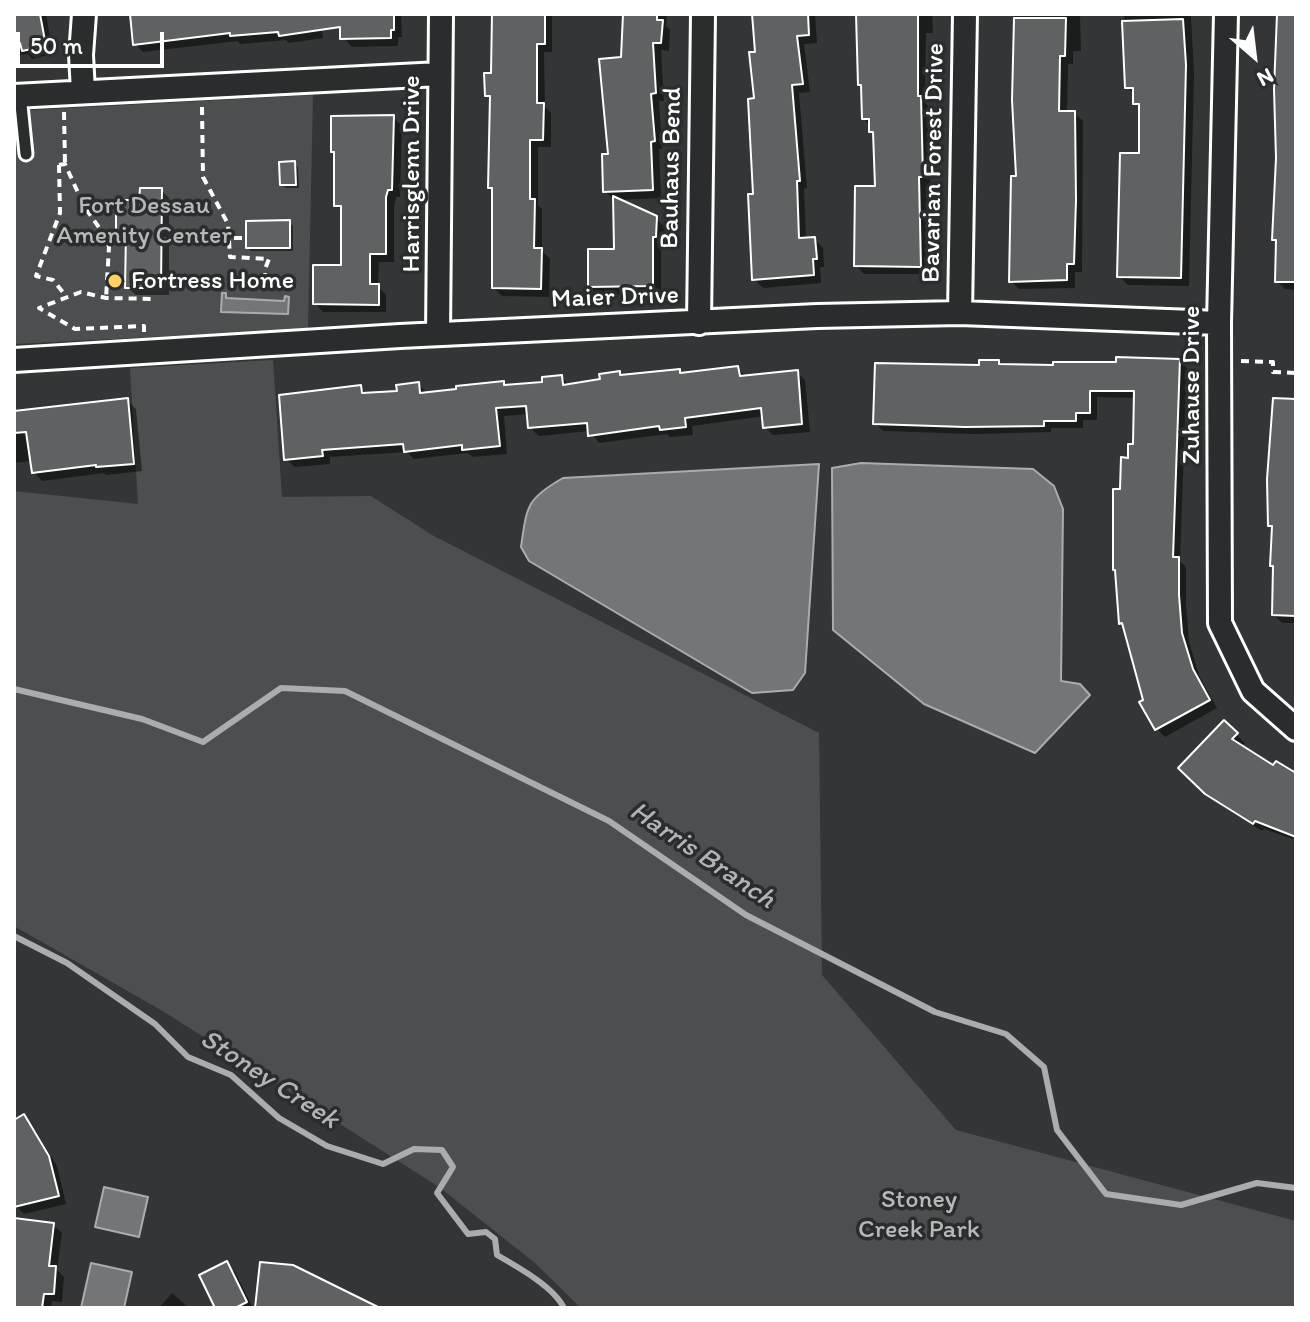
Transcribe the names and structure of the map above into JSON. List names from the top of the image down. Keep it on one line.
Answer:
{"streets":{"street":["Bavarian Forest Drive","Bauhaus Bend","Harrisglenn Drive","Maier Drive","Zuhause Drive"]},"crossings":[["Bavarian Forest Drive","Maier Drive"],["Bauhaus Bend","Maier Drive"],["Harrisglenn Drive","Maier Drive"],["Maier Drive","Zuhause Drive"]],"water":["Harris Branch","Stoney Creek"],"parks":["Fort Dessau Amenity Center","Stoney Creek Park"],"places":["Fortress Home"],"scale_bar":"50 m","north":"bottom right"}
